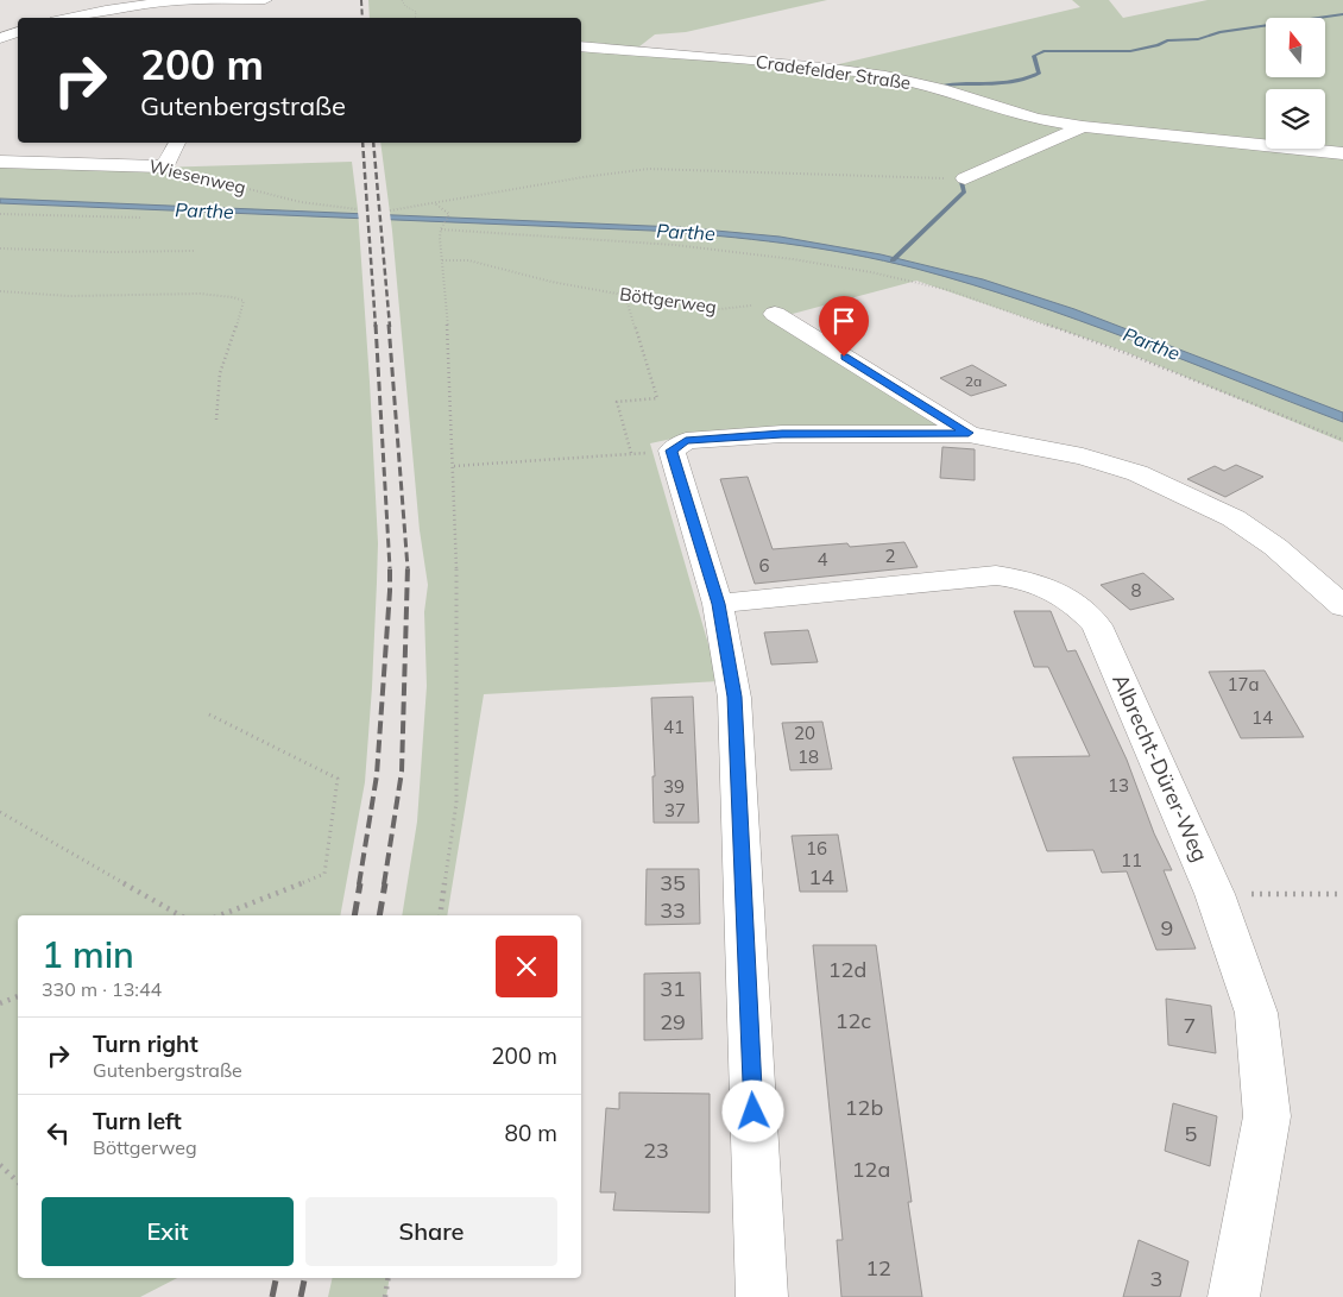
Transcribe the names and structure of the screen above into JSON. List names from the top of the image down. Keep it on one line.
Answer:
{"streets":{"street":["Cradefelder Straße","Wiesenweg","Albrecht-Dürer-Weg"],"path":["Böttgerweg"]},"water":["Parthe"],"house_numbers":["2a","2","4","6","8","17a","14","41","20","18","13","39","37","16","11","14","35","33","9","12d","31","12c","29","7","12b","5","23","12a","12","3"],"north":"top","page":{"turn":["200 m","Gutenbergstraße"],"heading":["1 min","330 m · 13:44"],"list":[{"name":"Turn right","note":"Gutenbergstraße","value":"200 m"},{"name":"Turn left","note":"Böttgerweg","value":"80 m"}],"buttons":["Exit","Share"]}}
